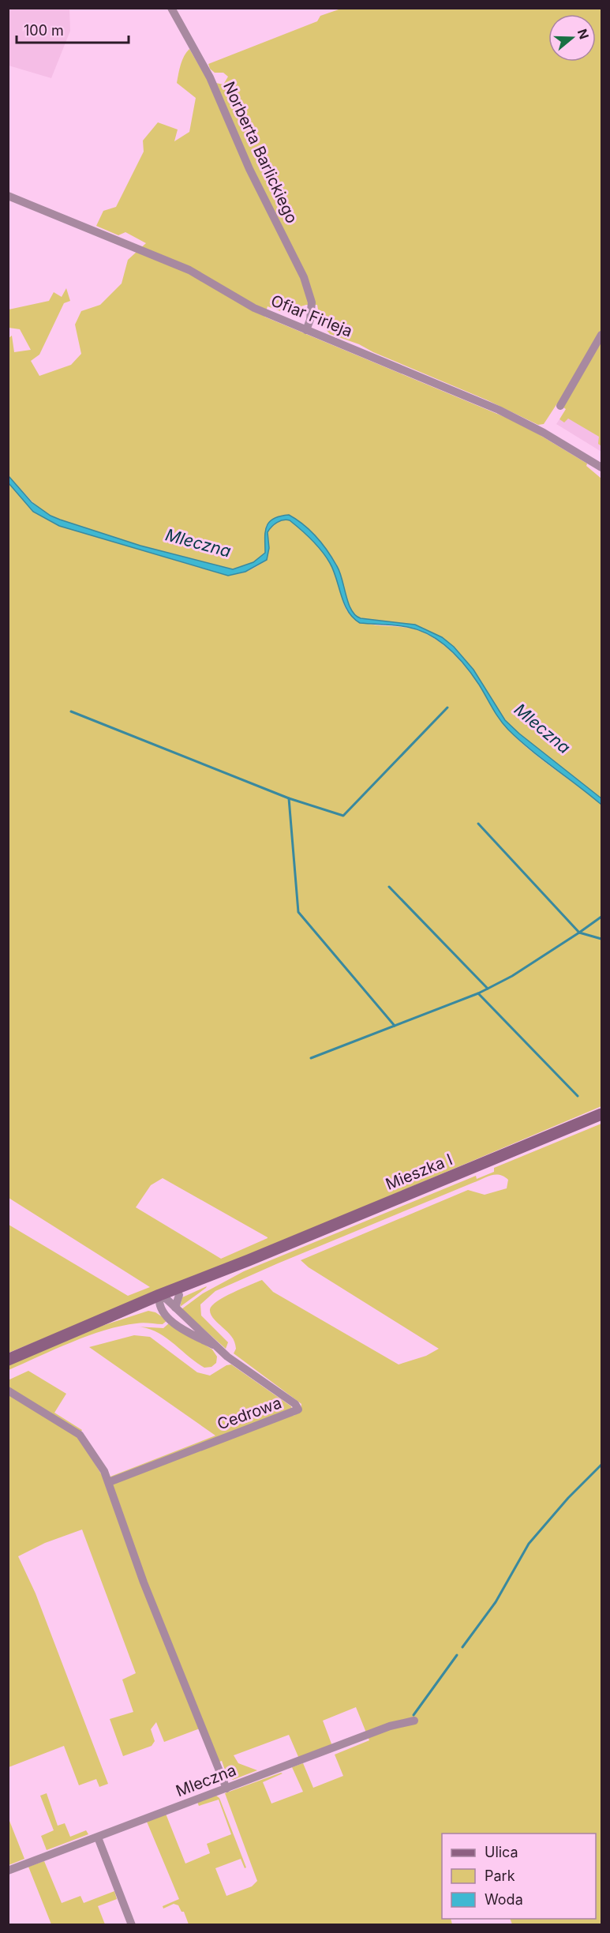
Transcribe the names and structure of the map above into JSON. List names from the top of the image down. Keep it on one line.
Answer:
{"streets":{"street":["Norberta Barlickiego","Ofiar Firleja","Mieszka I","Cedrowa","Mleczna"]},"crossings":[["Norberta Barlickiego","Ofiar Firleja"],["Mieszka I","Cedrowa"]],"water":["Mleczna"],"legend":["Ulica","Park","Woda"],"scale_bar":"100 m","north":"right"}
